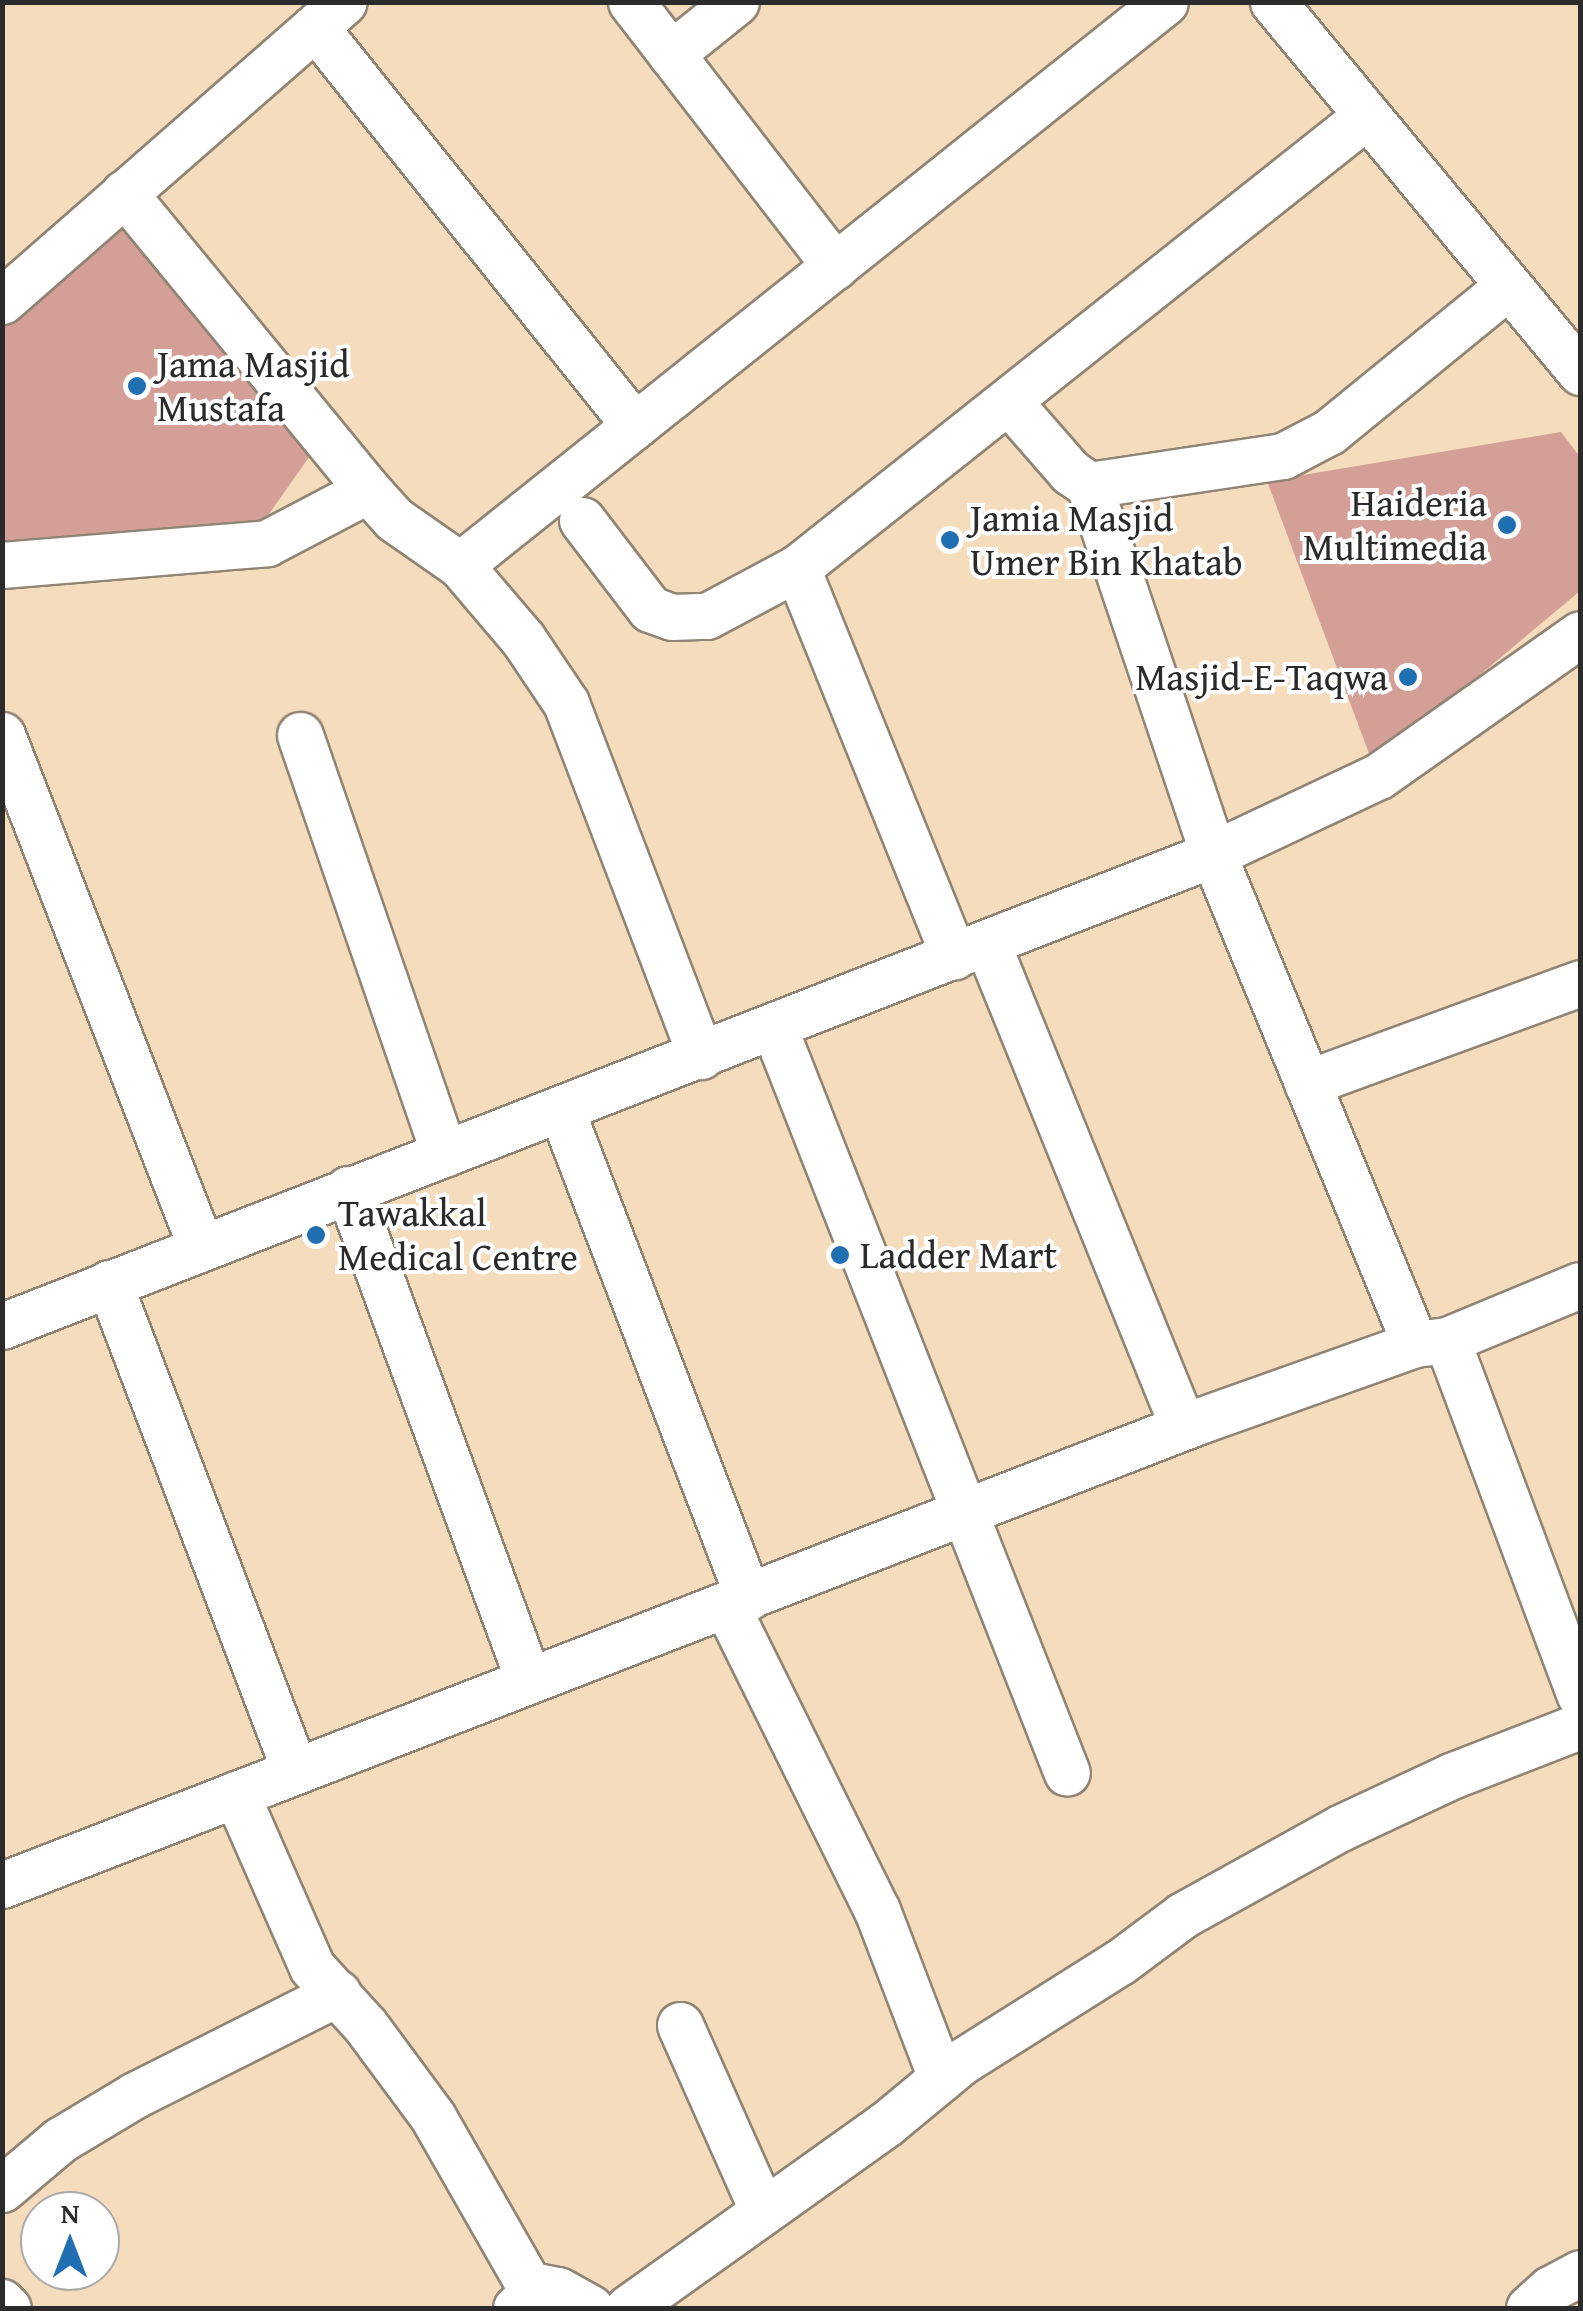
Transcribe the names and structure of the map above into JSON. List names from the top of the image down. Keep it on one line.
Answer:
{"places":["Jama Masjid Mustafa","Haideria Multimedia","Jamia Masjid Umer Bin Khatab","Masjid-E-Taqwa","Tawakkal Medical Centre","Ladder Mart"],"north":"top"}
